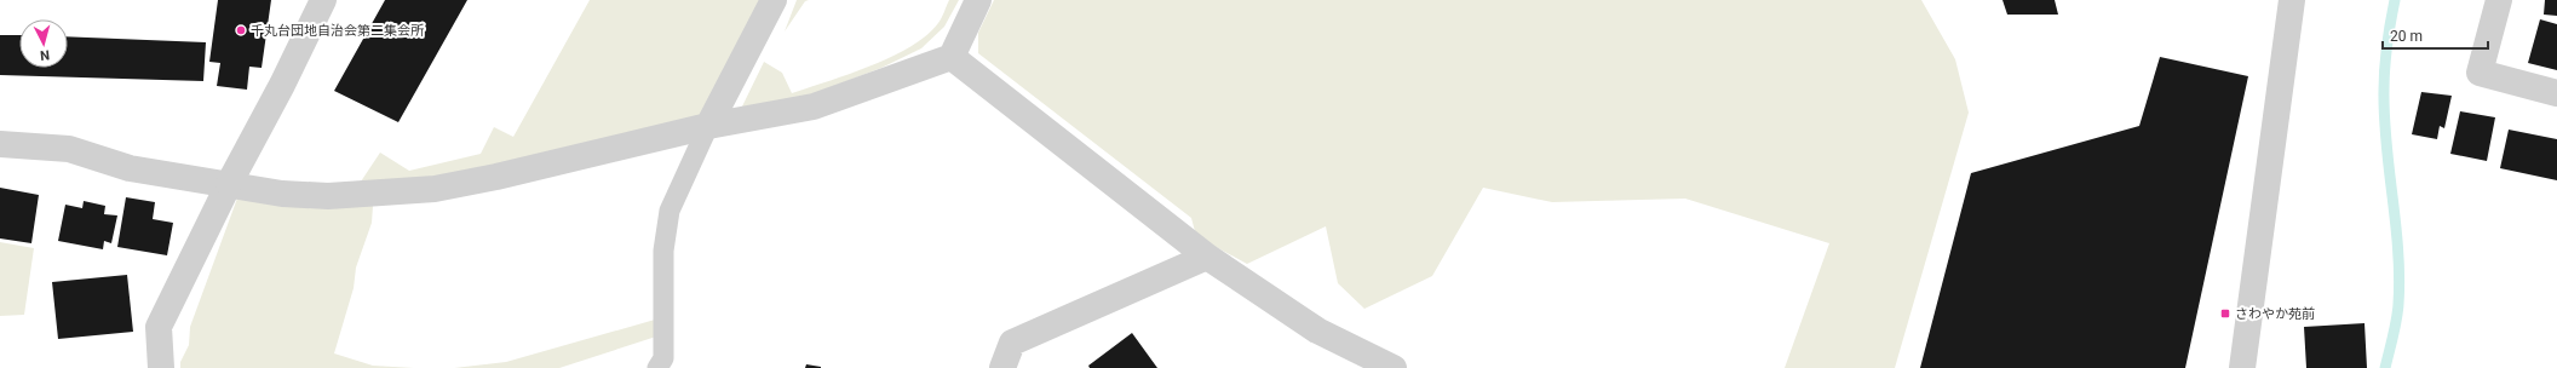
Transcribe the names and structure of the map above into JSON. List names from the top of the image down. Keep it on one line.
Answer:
{"places":{"other":["千丸台団地自治会第二集会所"],"transit":["さわやか苑前"]},"scale_bar":"20 m","north":"bottom"}
